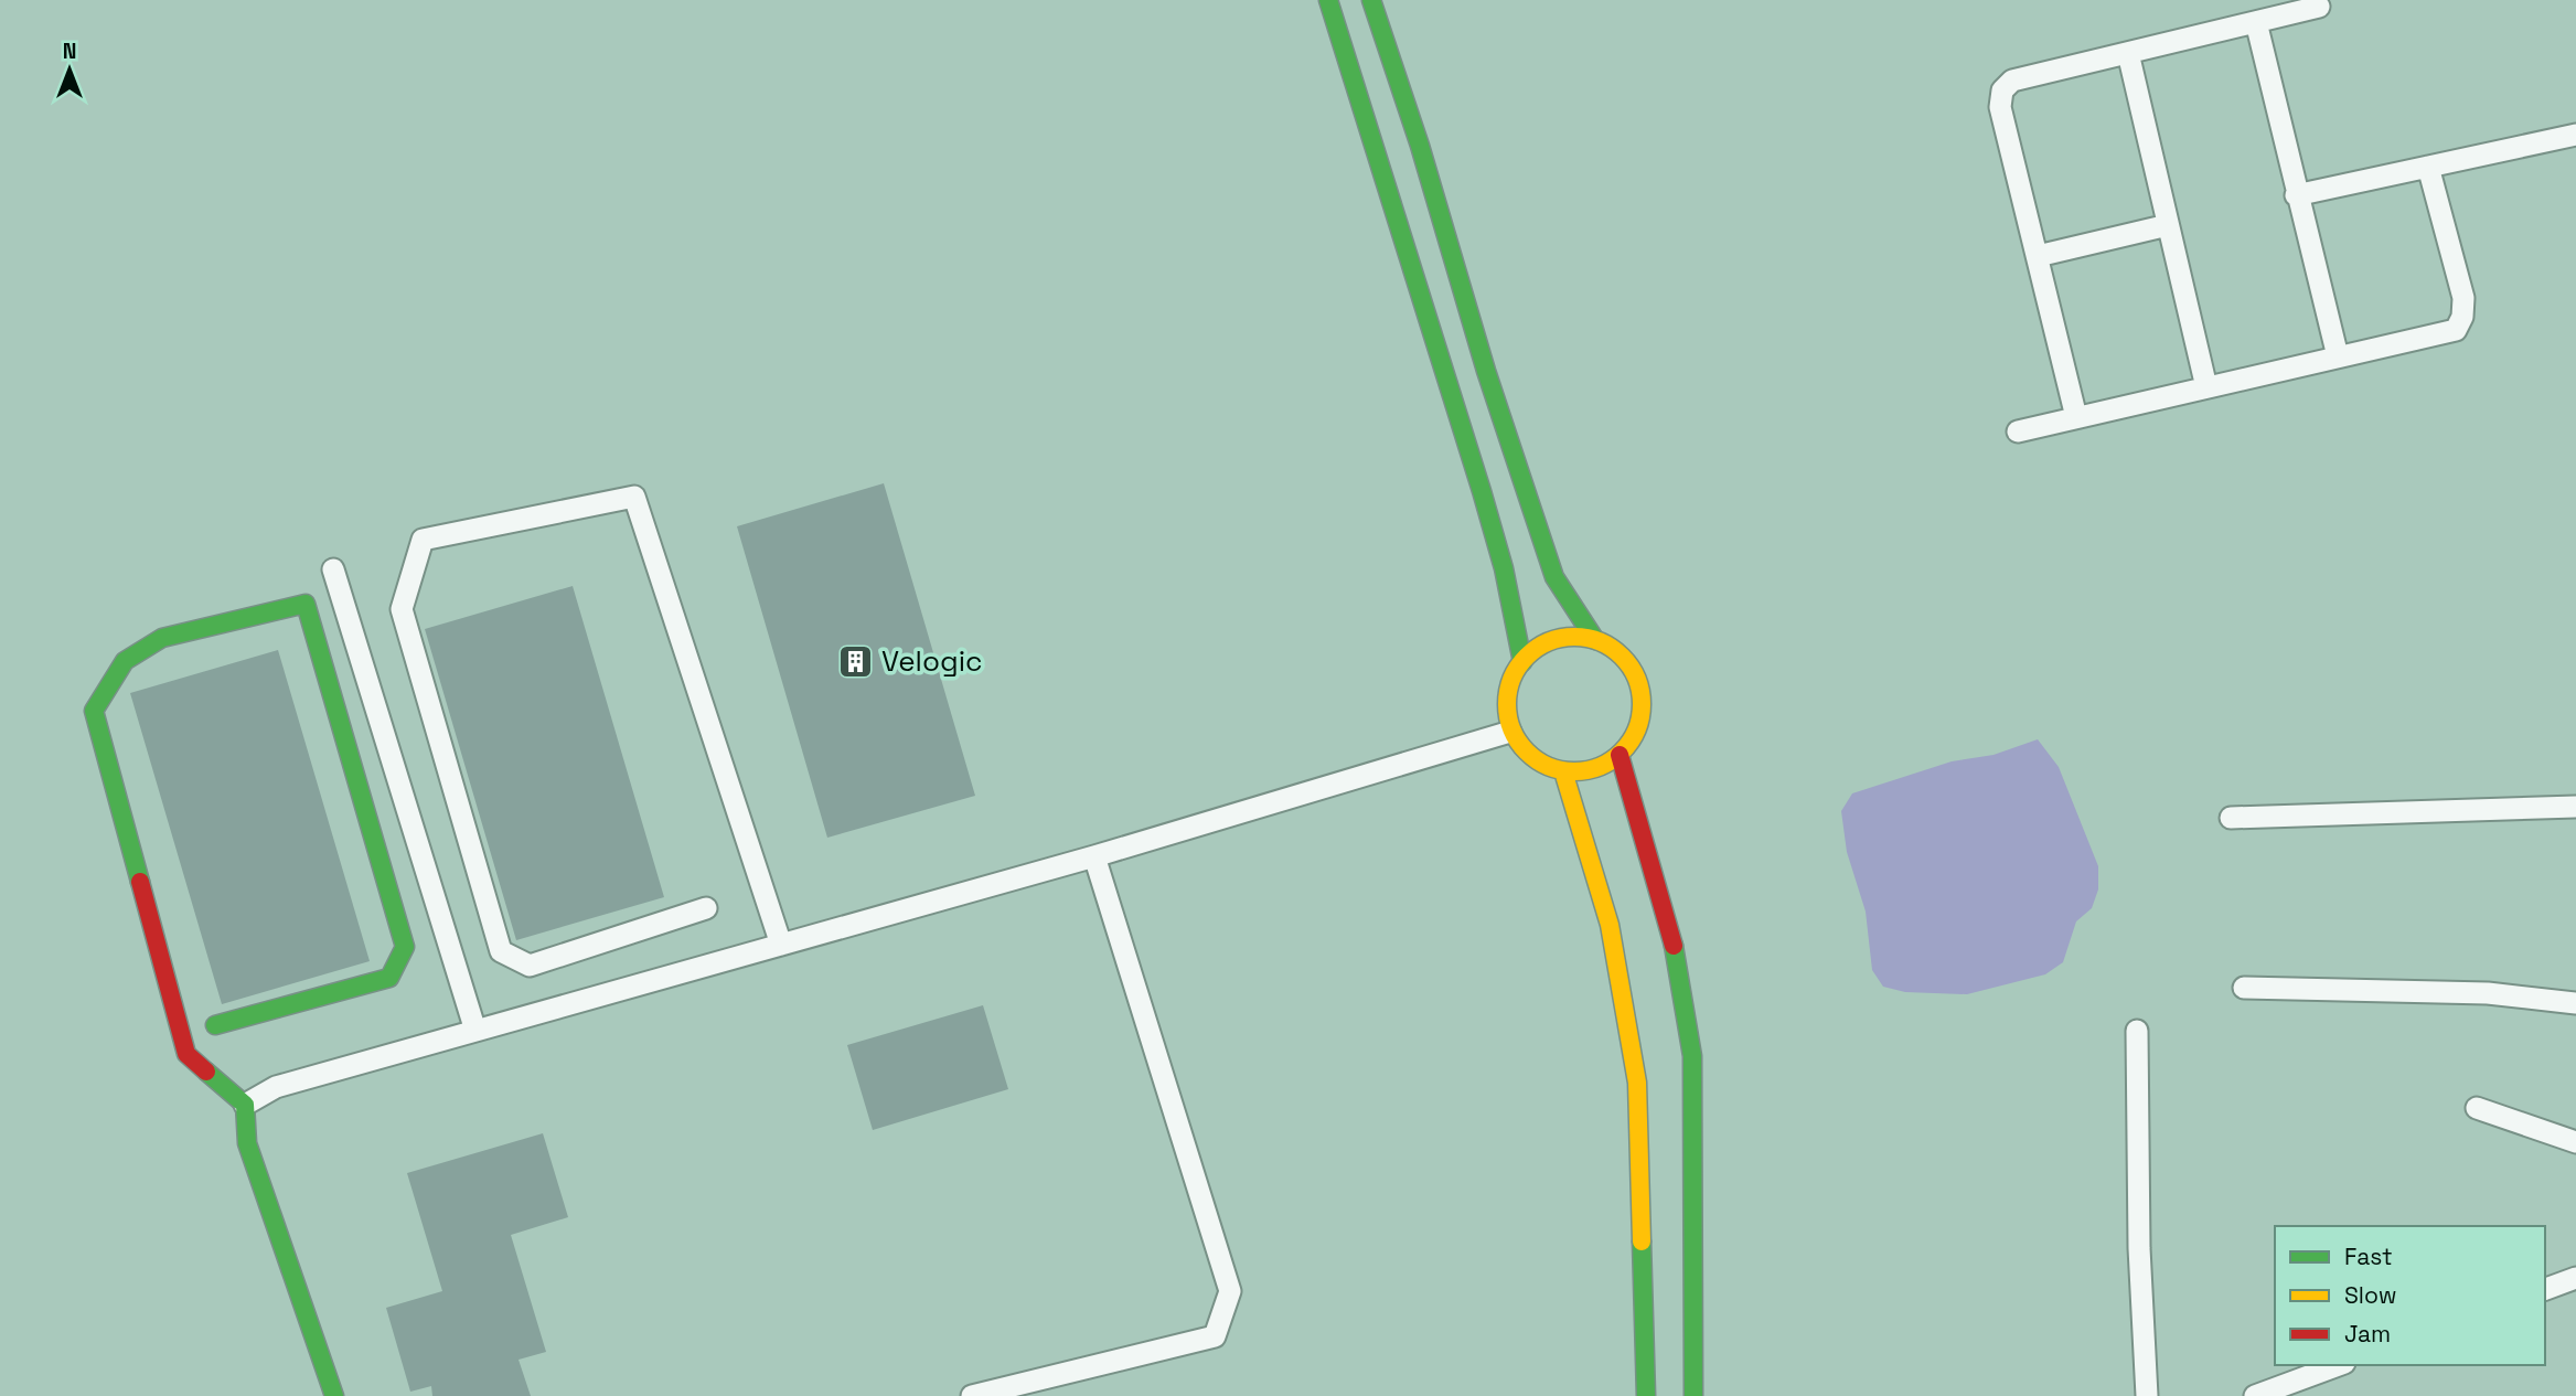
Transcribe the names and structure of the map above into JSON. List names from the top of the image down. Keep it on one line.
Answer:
{"places":{"building":["Velogic"]},"legend":["Fast","Slow","Jam"],"north":"top"}
